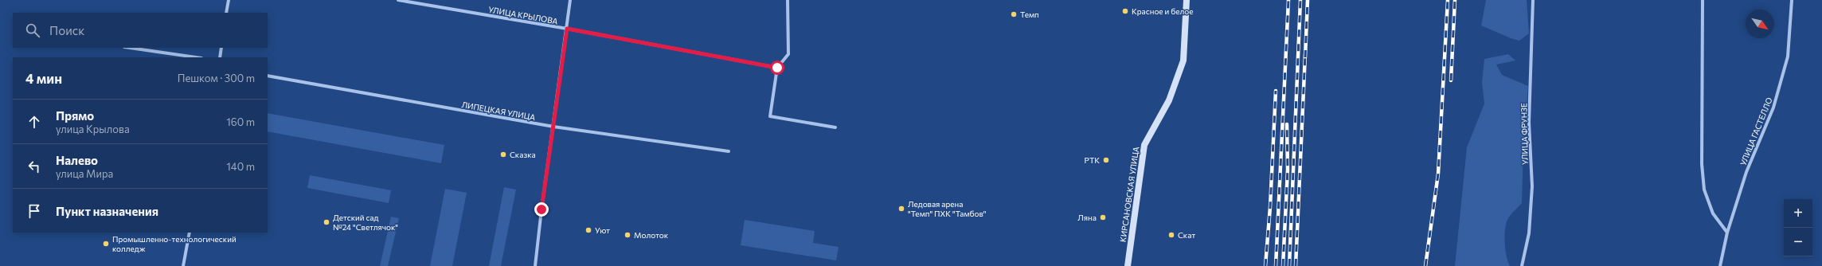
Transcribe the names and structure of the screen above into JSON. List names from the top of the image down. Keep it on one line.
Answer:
{"streets":{"main road":["КИРСАНОВСКАЯ УЛИЦА"],"street":["УЛИЦА КРЫЛОВА","ЛИПЕЦКАЯ УЛИЦА","УЛИЦА ГАСТЕЛЛО","УЛИЦА ФРУНЗЕ"]},"places":["Красное и белое","Темп","Сказка","РТК","Ледовая арена \"Темп\" ПХК \"Тамбов\"","Ляна","Детский сад №24 \"Светлячок\"","Уют","Молоток","Скат","Промышленно-технологический колледж"],"north":"bottom right","page":{"search":"Поиск","heading":["4 мин","Пешком · 300 m"],"list":[["Прямо","улица Крылова","160 m"],["Налево","улица Мира","140 m"],"Пункт назначения"],"map_buttons":["+","−"]}}
